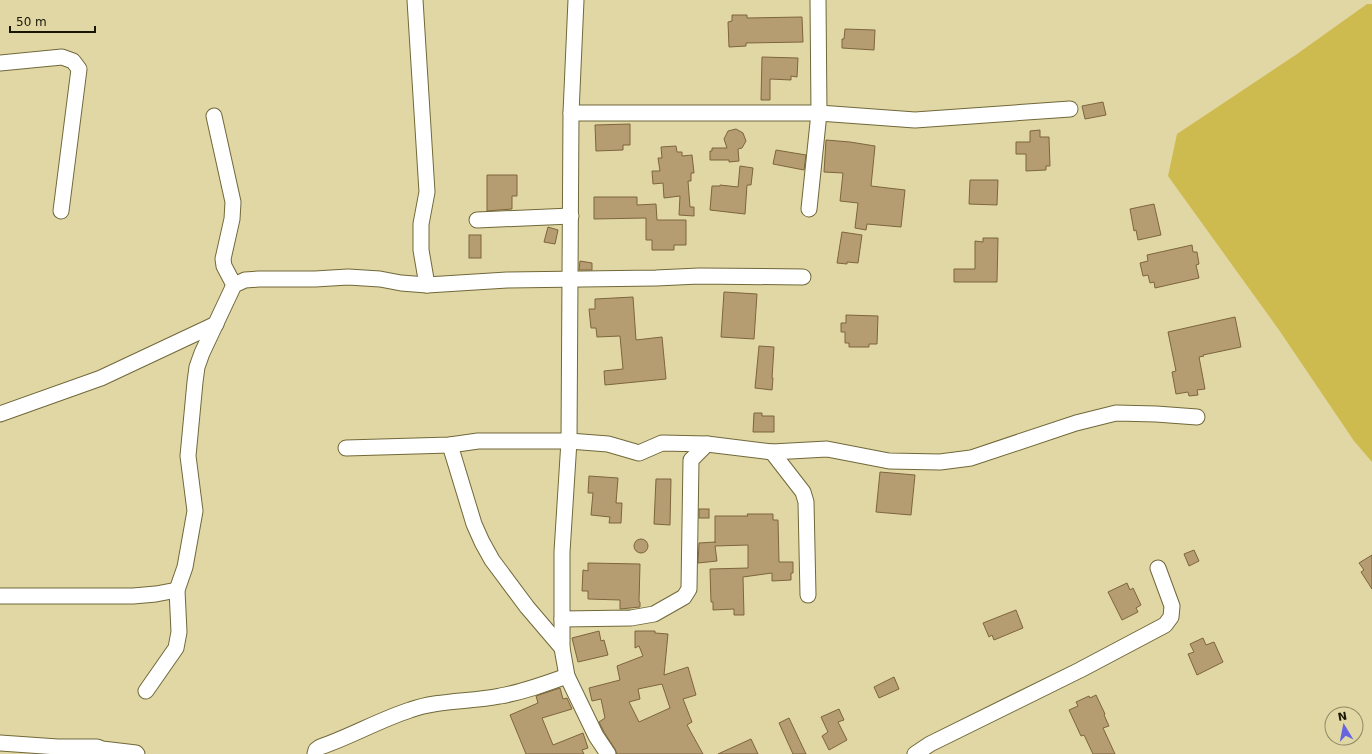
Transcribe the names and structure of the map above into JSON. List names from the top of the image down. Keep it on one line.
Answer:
{"scale_bar":"50 m","north":"top"}
